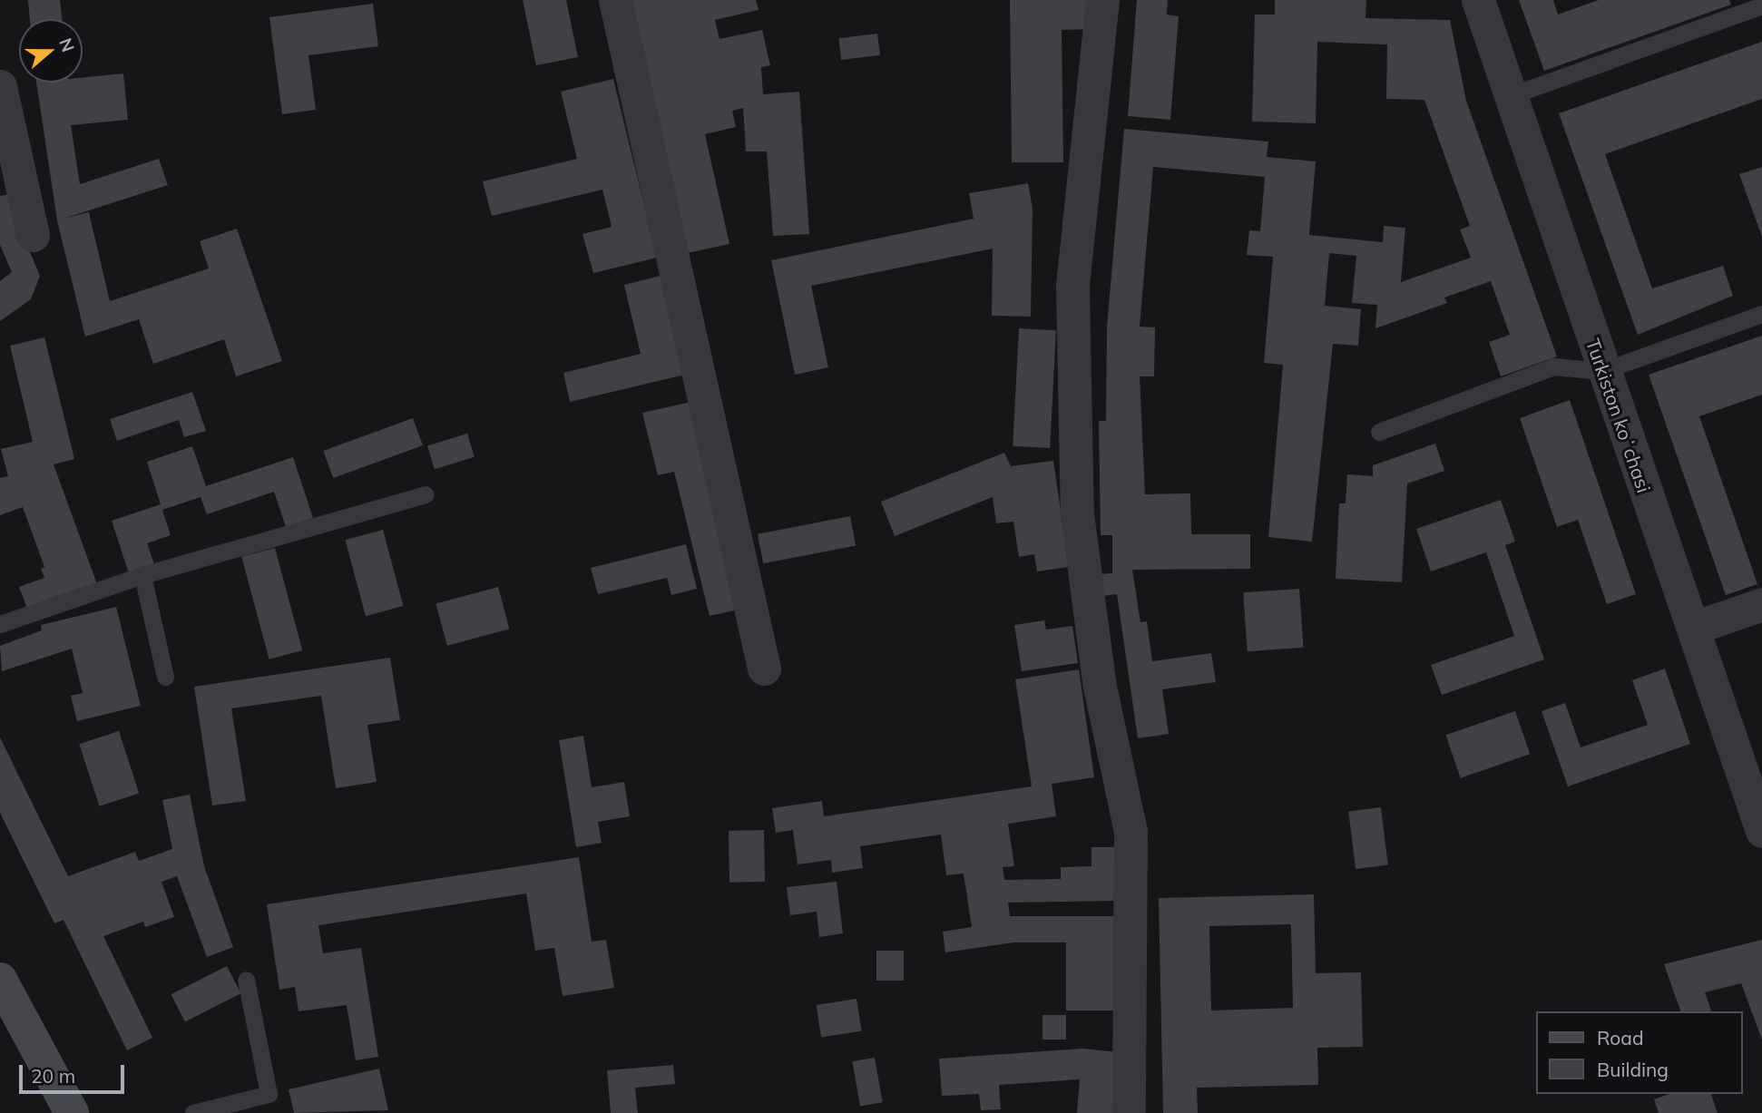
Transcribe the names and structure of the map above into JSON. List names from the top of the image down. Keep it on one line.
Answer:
{"streets":{"street":["Turkiston koʻchasi"]},"legend":["Road","Building"],"scale_bar":"20 m","north":"right"}
